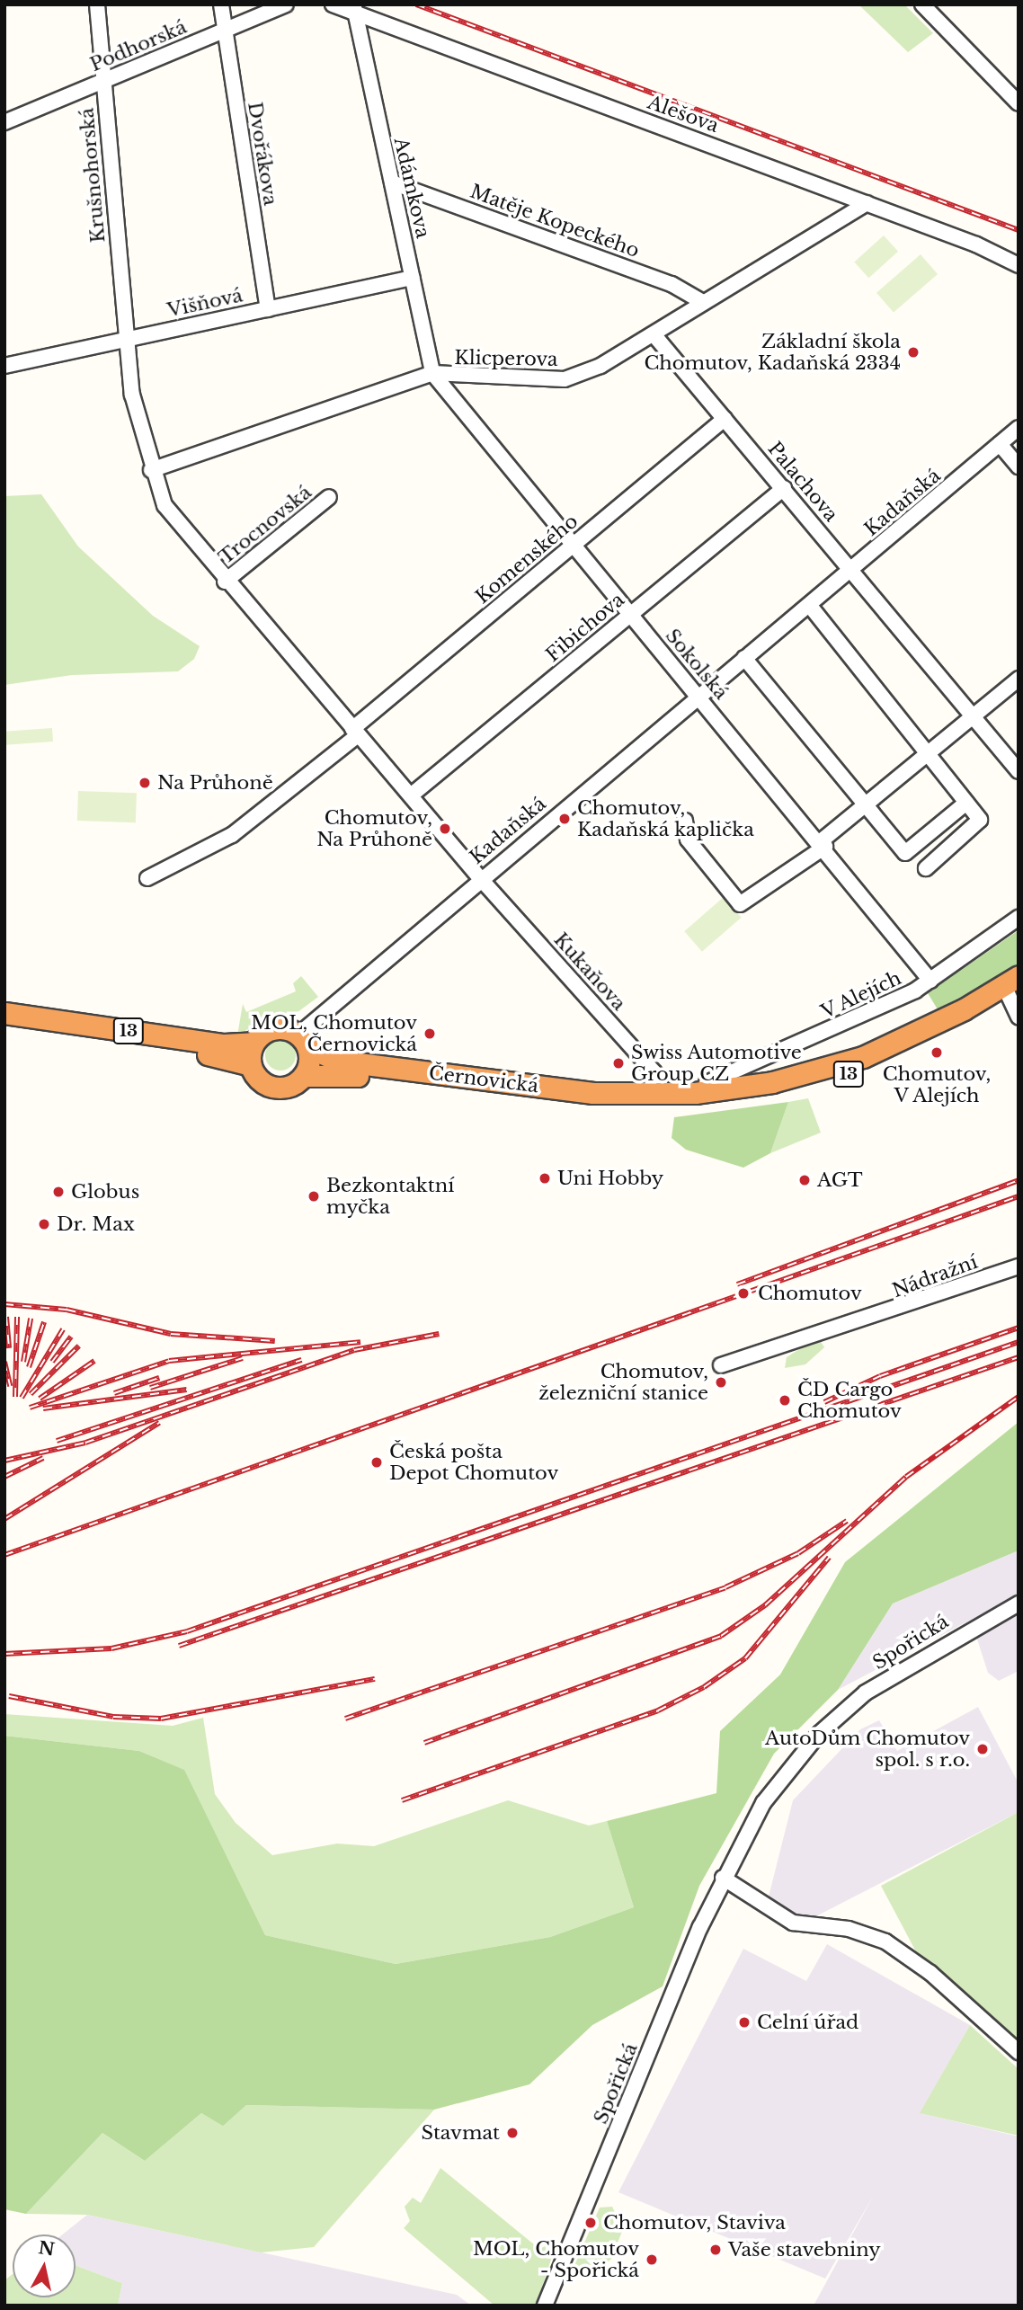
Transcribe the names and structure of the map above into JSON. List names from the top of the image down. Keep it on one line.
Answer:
{"streets":{"highway":["13","Černovická"],"street":["Podhorská","Alešova","Dvořákova","Krušnohorská","Adámkova","Matěje Kopeckého","Višňová","Klicperova","Palachova","Kadaňská","Trocnovská","Komenského","Fibichova","Sokolská","Kukaňova","V Alejích","Nádražní","Spořická"]},"crossings":[["Podhorská","Dvořákova"],["Podhorská","Krušnohorská"],["Alešova","Adámkova"],["Alešova","Klicperova"],["Dvořákova","Višňová"],["Krušnohorská","Višňová"],["Adámkova","Matěje Kopeckého"],["Adámkova","Višňová"],["Adámkova","Klicperova"],["Adámkova","Sokolská"],["Matěje Kopeckého","Klicperova"],["Klicperova","Palachova"],["Klicperova","Sokolská"],["Palachova","Kadaňská"],["Palachova","Komenského"],["Palachova","Fibichova"],["Kadaňská","Sokolská"],["Kadaňská","Kukaňova"],["Kadaňská","13"],["Kadaňská","Černovická"],["Komenského","Sokolská"],["Fibichova","Sokolská"],["Sokolská","V Alejích"],["Kukaňova","13"],["Kukaňova","Černovická"],["13","Černovická"]],"places":["Základní škola Chomutov, Kadaňská 2334","Na Průhoně","Chomutov, Kadaňská kaplička","Chomutov, Na Průhoně","MOL, Chomutov Černovická","Chomutov, V Alejích","Swiss Automotive Group CZ","Uni Hobby","AGT","Globus","Bezkontaktní myčka","Dr. Max","Chomutov","Chomutov, železniční stanice","ČD Cargo Chomutov","Česká pošta Depot Chomutov","AutoDům Chomutov spol. s r.o.","Celní úřad","Stavmat","Chomutov, Staviva","Vaše stavebniny","MOL, Chomutov - Spořická"],"north":"top"}
